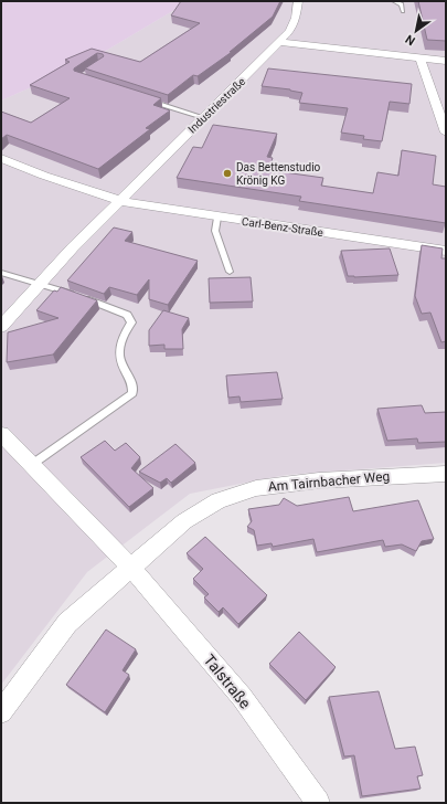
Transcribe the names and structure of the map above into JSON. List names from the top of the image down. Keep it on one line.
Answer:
{"streets":{"street":["Industriestraße","Carl-Benz-Straße","Am Tairnbacher Weg","Talstraße"]},"crossings":[["Industriestraße","Carl-Benz-Straße"],["Am Tairnbacher Weg","Talstraße"]],"places":["Das Bettenstudio Krönig KG"],"north":"bottom left"}
